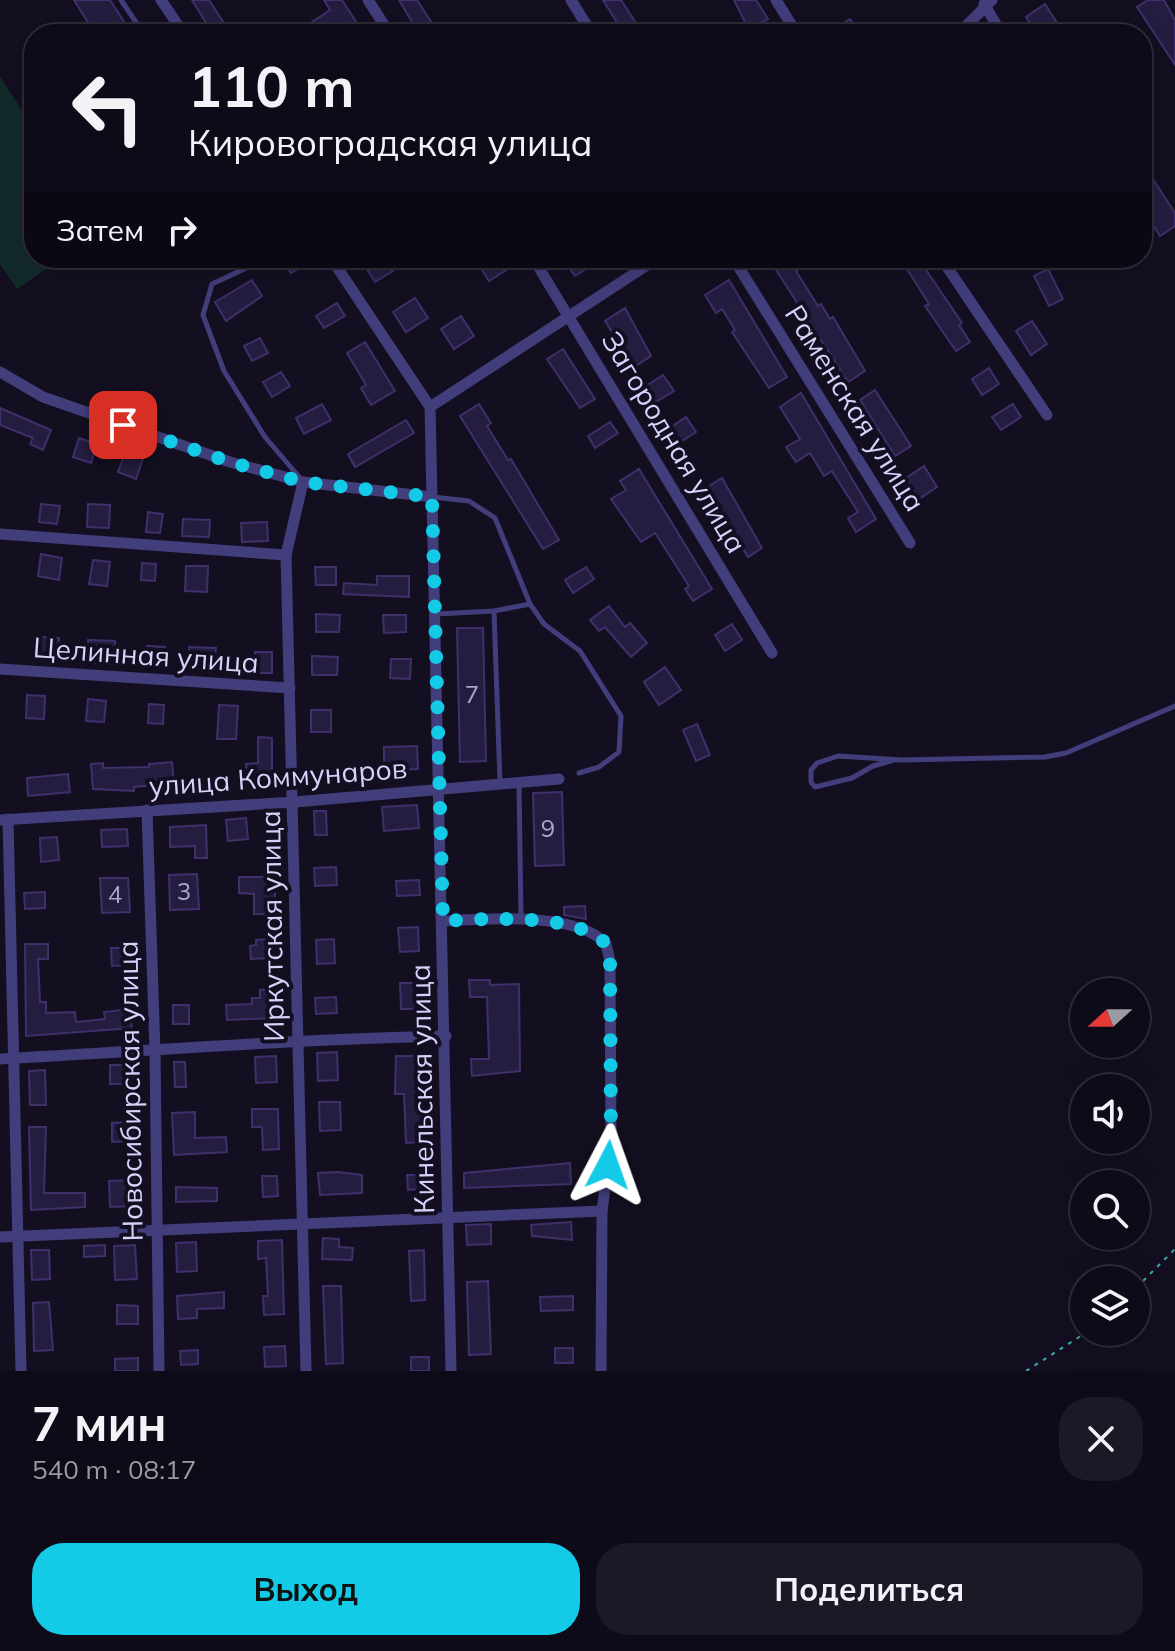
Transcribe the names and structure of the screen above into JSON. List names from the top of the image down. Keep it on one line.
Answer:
{"streets":{"street":["Раменская улица","Загородная улица","Целинная улица","улица Коммунаров","Иркутская улица","Кинельская улица","Новосибирская улица"]},"crossings":[["Целинная улица","Иркутская улица"],["улица Коммунаров","Иркутская улица"],["улица Коммунаров","Кинельская улица"],["улица Коммунаров","Новосибирская улица"]],"house_numbers":["7","9","3","4"],"north":"left","page":{"turn":["110 m","Кировоградская улица"],"then":"Затем","heading":["7 мин","540 m · 08:17"],"buttons":["Выход","Поделиться"]}}
